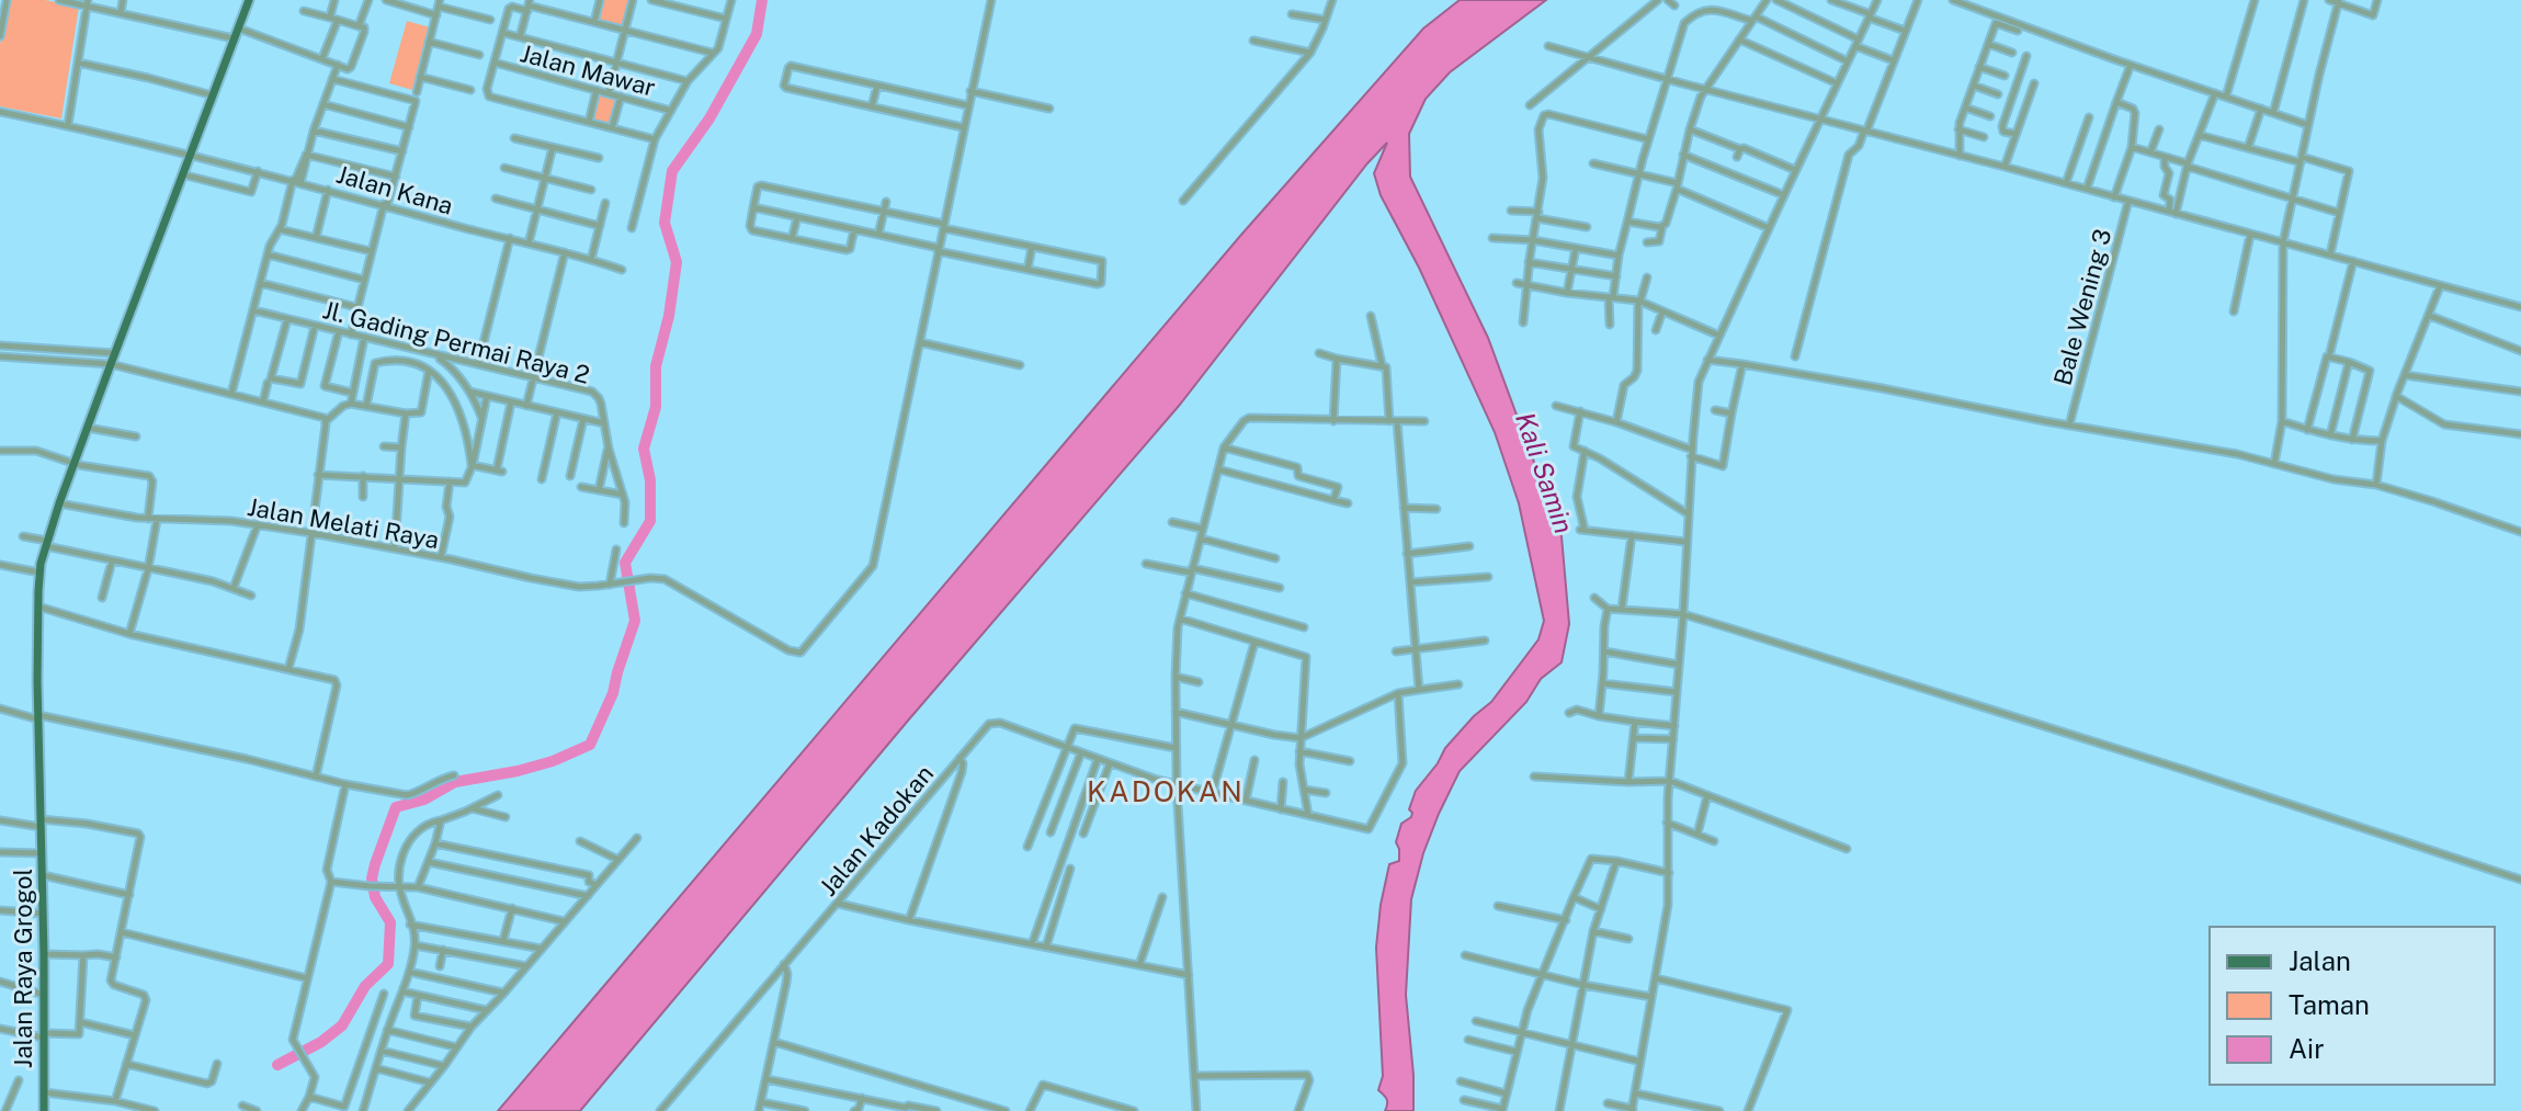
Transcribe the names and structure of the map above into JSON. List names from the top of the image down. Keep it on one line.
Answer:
{"streets":{"main road":["Jalan Raya Grogol"],"street":["Jalan Mawar","Jalan Kana","Bale Wening 3","Jl. Gading Permai Raya 2","Jalan Melati Raya","Jalan Kadokan"]},"crossings":[["Jalan Kana","Jalan Raya Grogol"],["Jalan Melati Raya","Jalan Raya Grogol"]],"districts":["KADOKAN"],"water":["Kali Samin"],"legend":["Jalan","Taman","Air"]}
